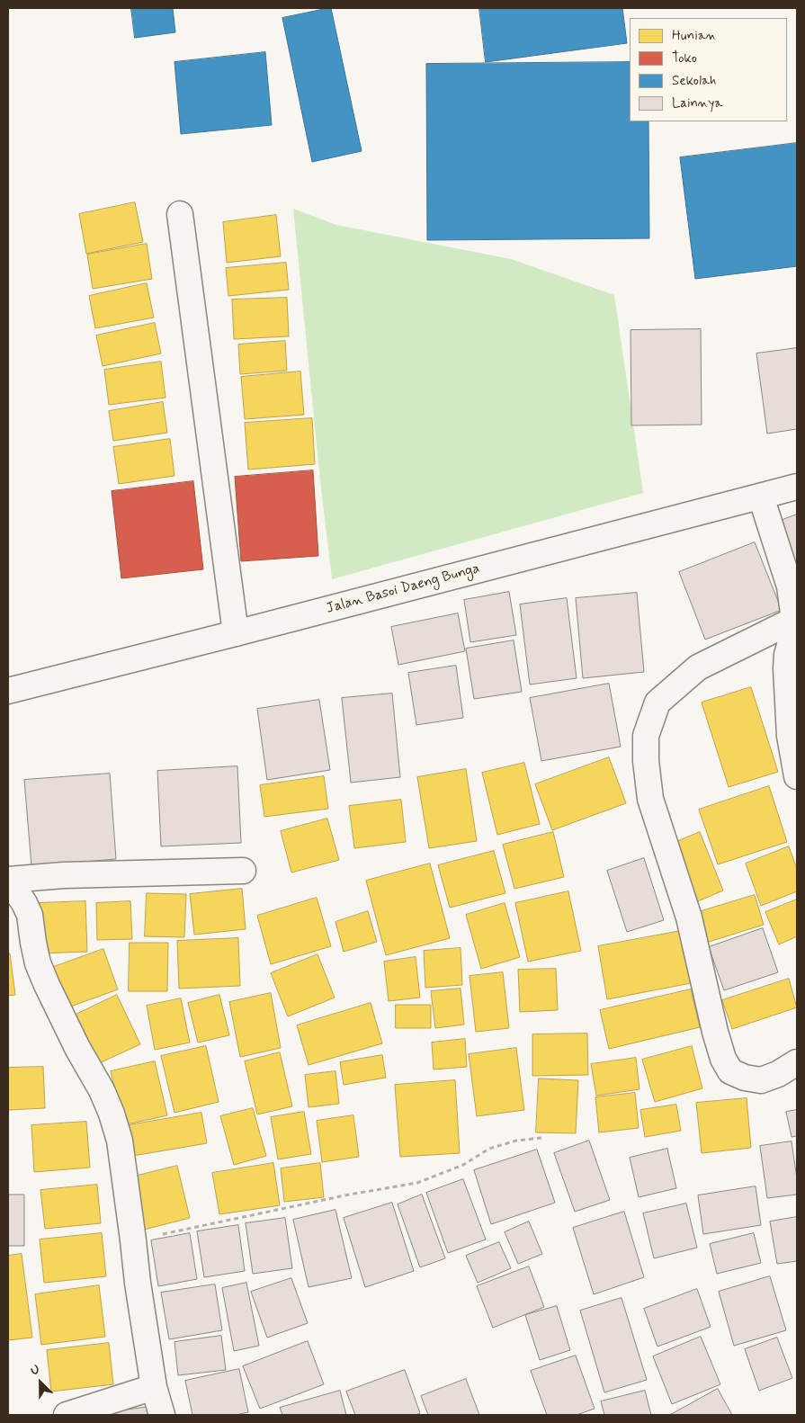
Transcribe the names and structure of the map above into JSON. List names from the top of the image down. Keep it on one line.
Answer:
{"streets":{"street":["Jalan Basoi Daeng Bunga"]},"legend":["Hunian","Toko","Sekolah","Lainnya"],"north":"top left"}
